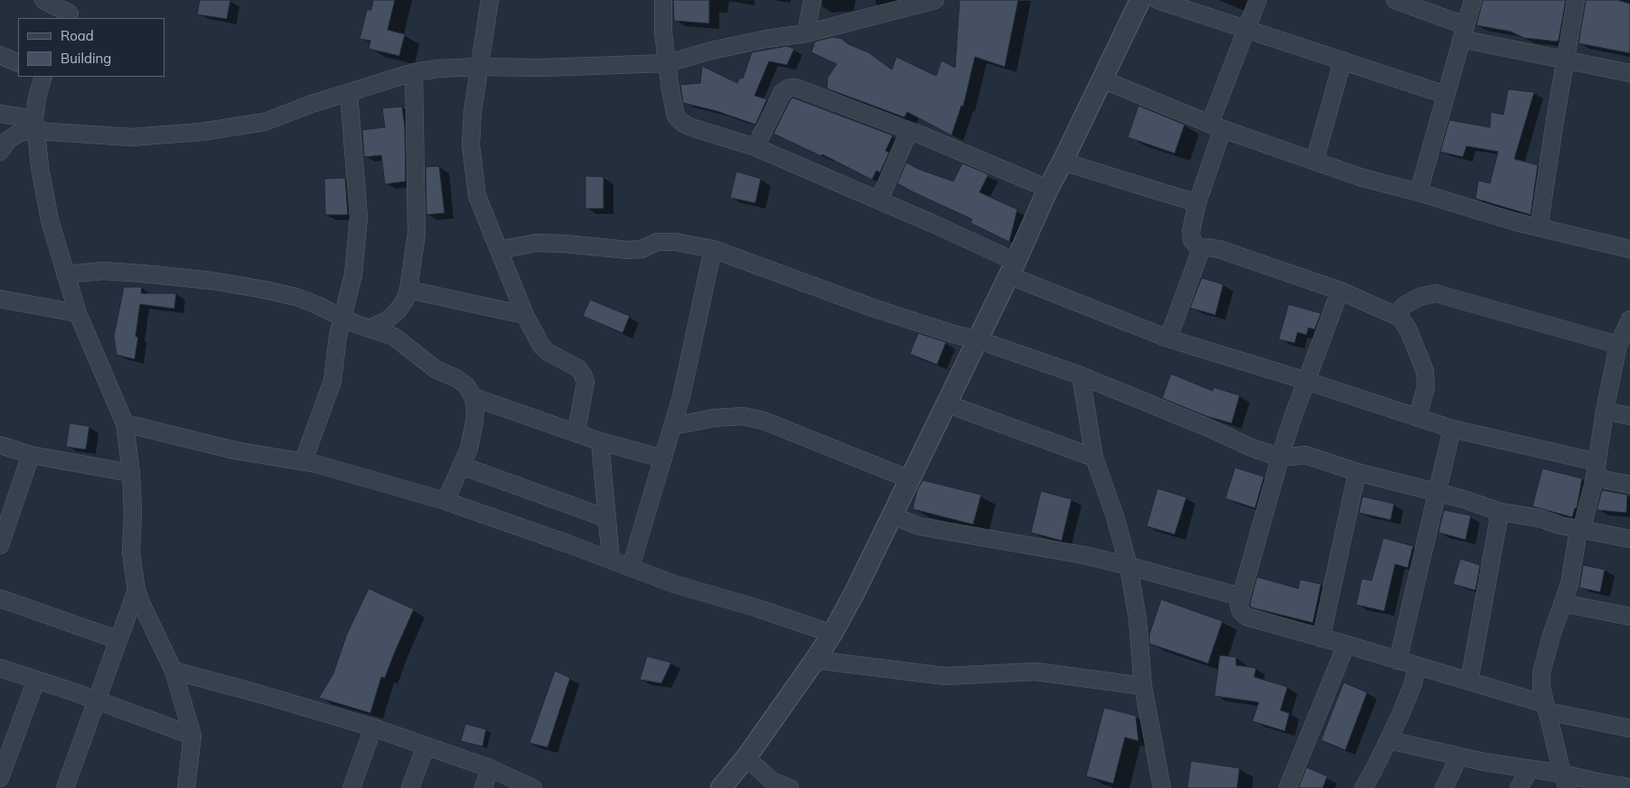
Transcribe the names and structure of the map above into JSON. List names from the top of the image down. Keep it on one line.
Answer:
{"legend":["Road","Building"]}
